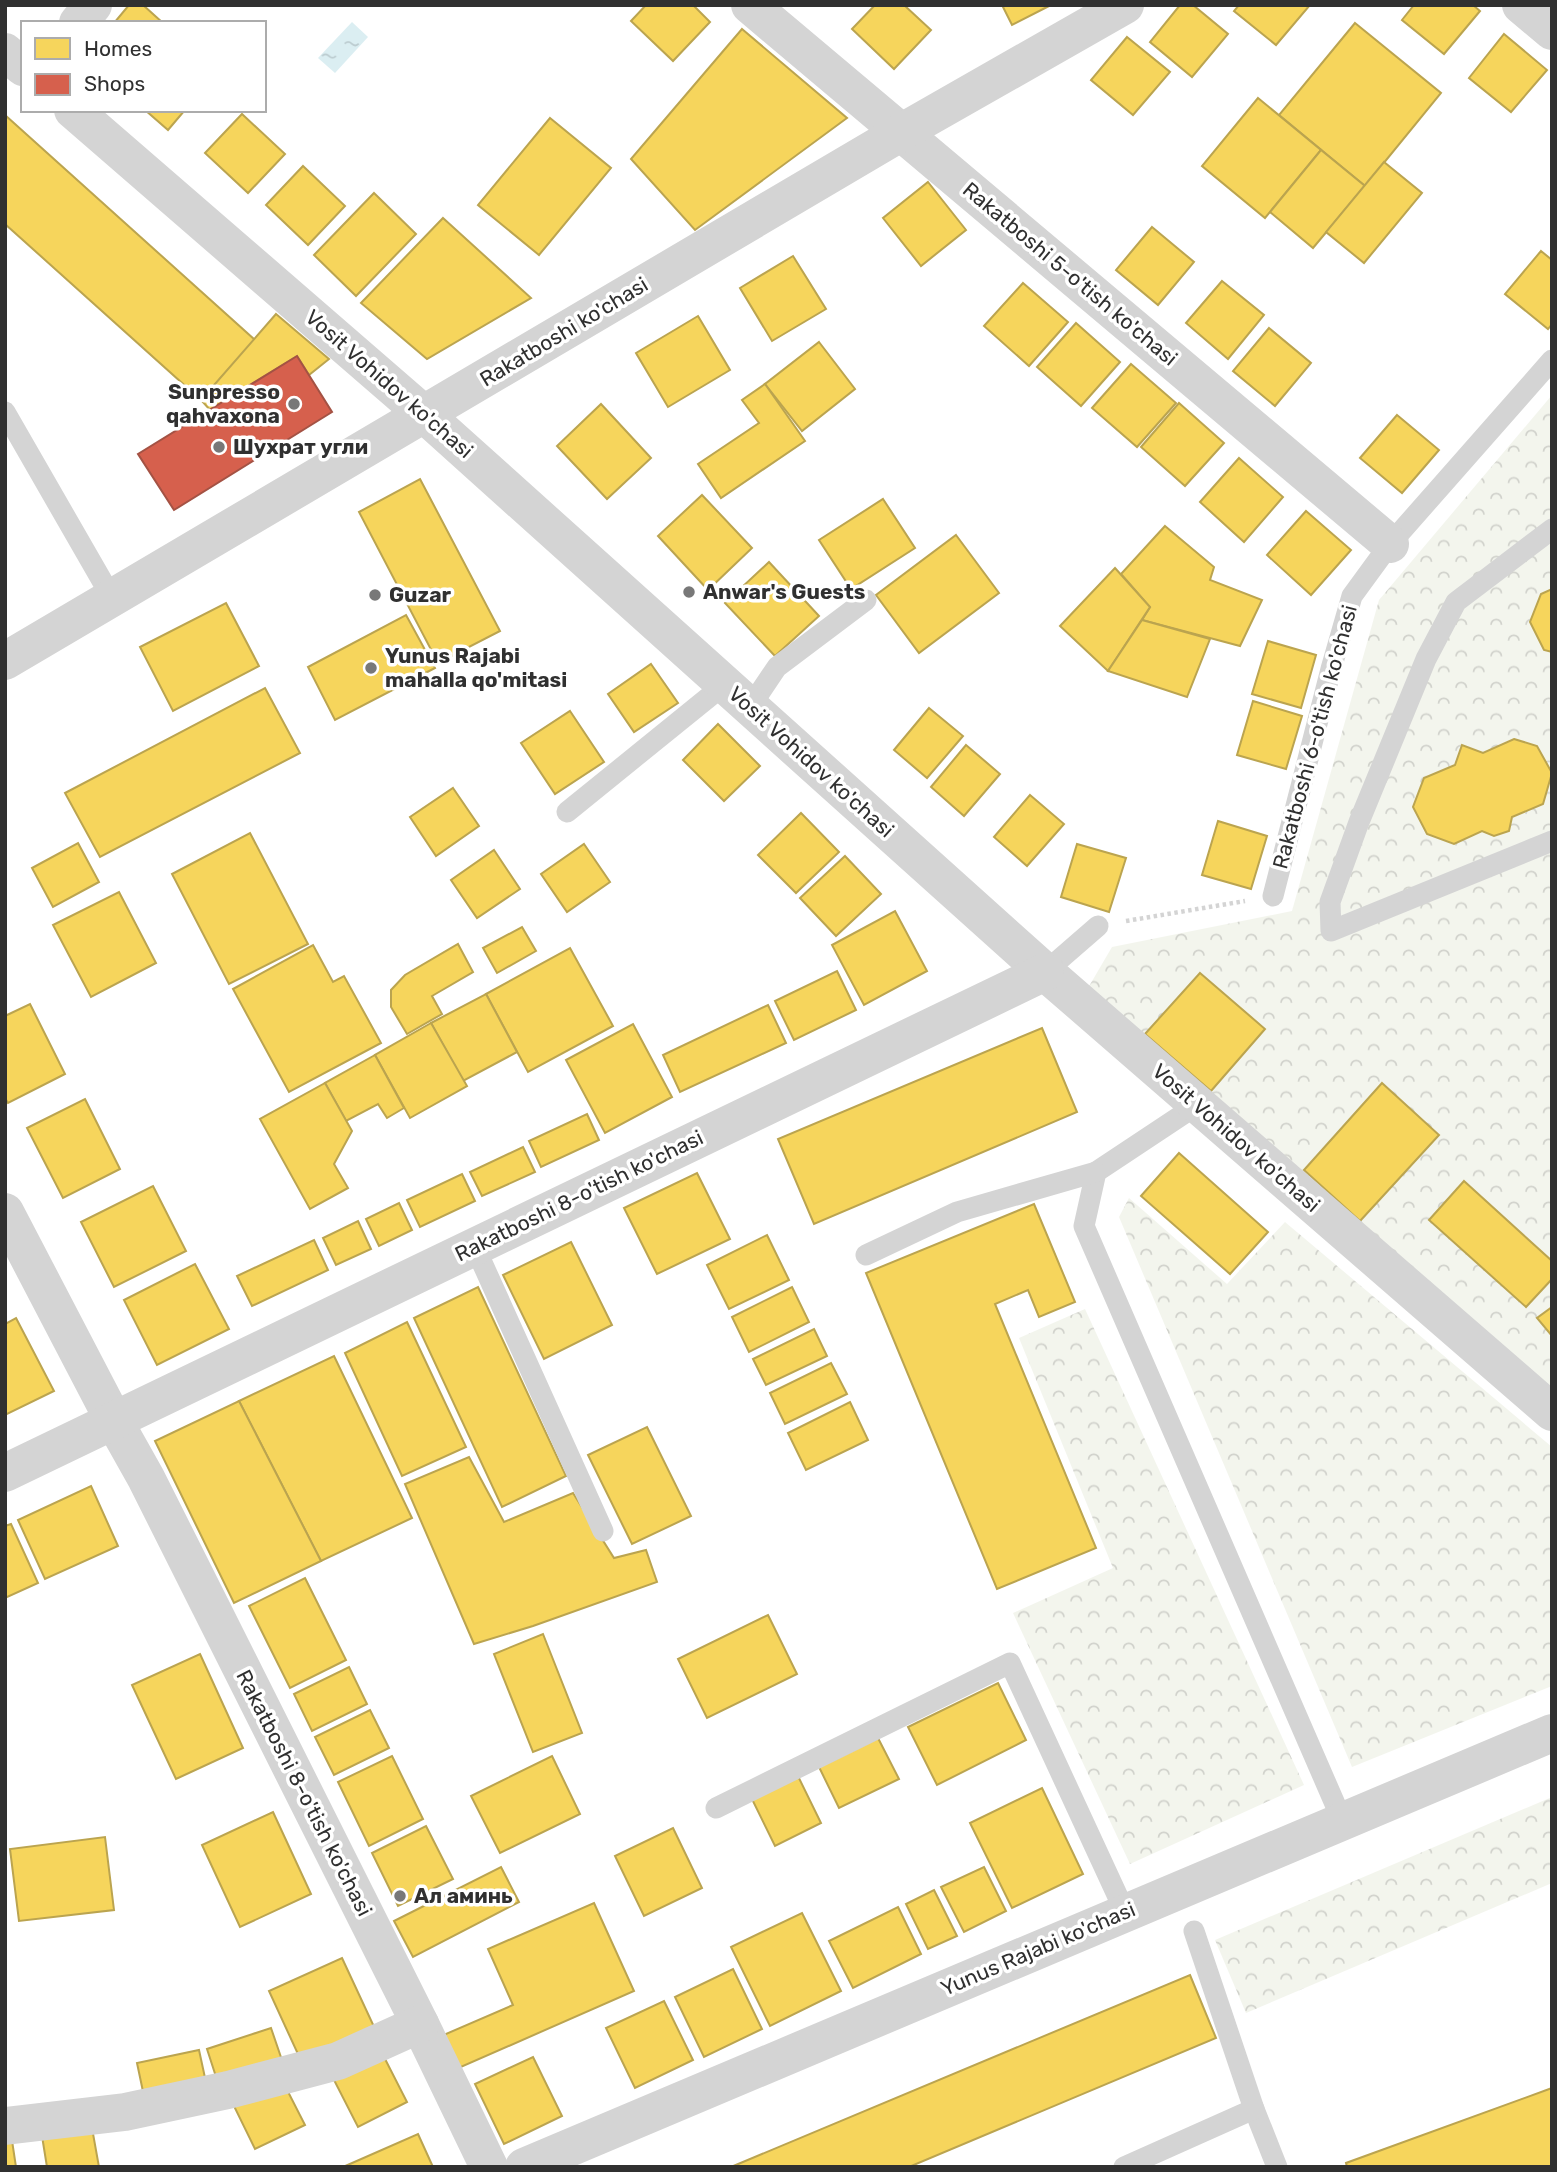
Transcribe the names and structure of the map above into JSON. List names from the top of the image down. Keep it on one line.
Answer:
{"streets":{"street":["Rakatboshi 5-o'tish ko'chasi","Rakatboshi ko'chasi","Vosit Vohidov ko'chasi","Rakatboshi 8-o'tish ko'chasi","Yunus Rajabi ko'chasi"],"lane":["Rakatboshi 6-o'tish ko'chasi"]},"crossings":[["Rakatboshi 5-o'tish ko'chasi","Rakatboshi ko'chasi"],["Rakatboshi 5-o'tish ko'chasi","Rakatboshi 6-o'tish ko'chasi"],["Rakatboshi ko'chasi","Vosit Vohidov ko'chasi"],["Vosit Vohidov ko'chasi","Rakatboshi 8-o'tish ko'chasi"]],"places":["Sunpresso qahvaxona","Шухрат угли","Anwar's Guests","Guzar","Yunus Rajabi mahalla qo'mitasi","Ал аминь"],"legend":["Homes","Shops"]}
